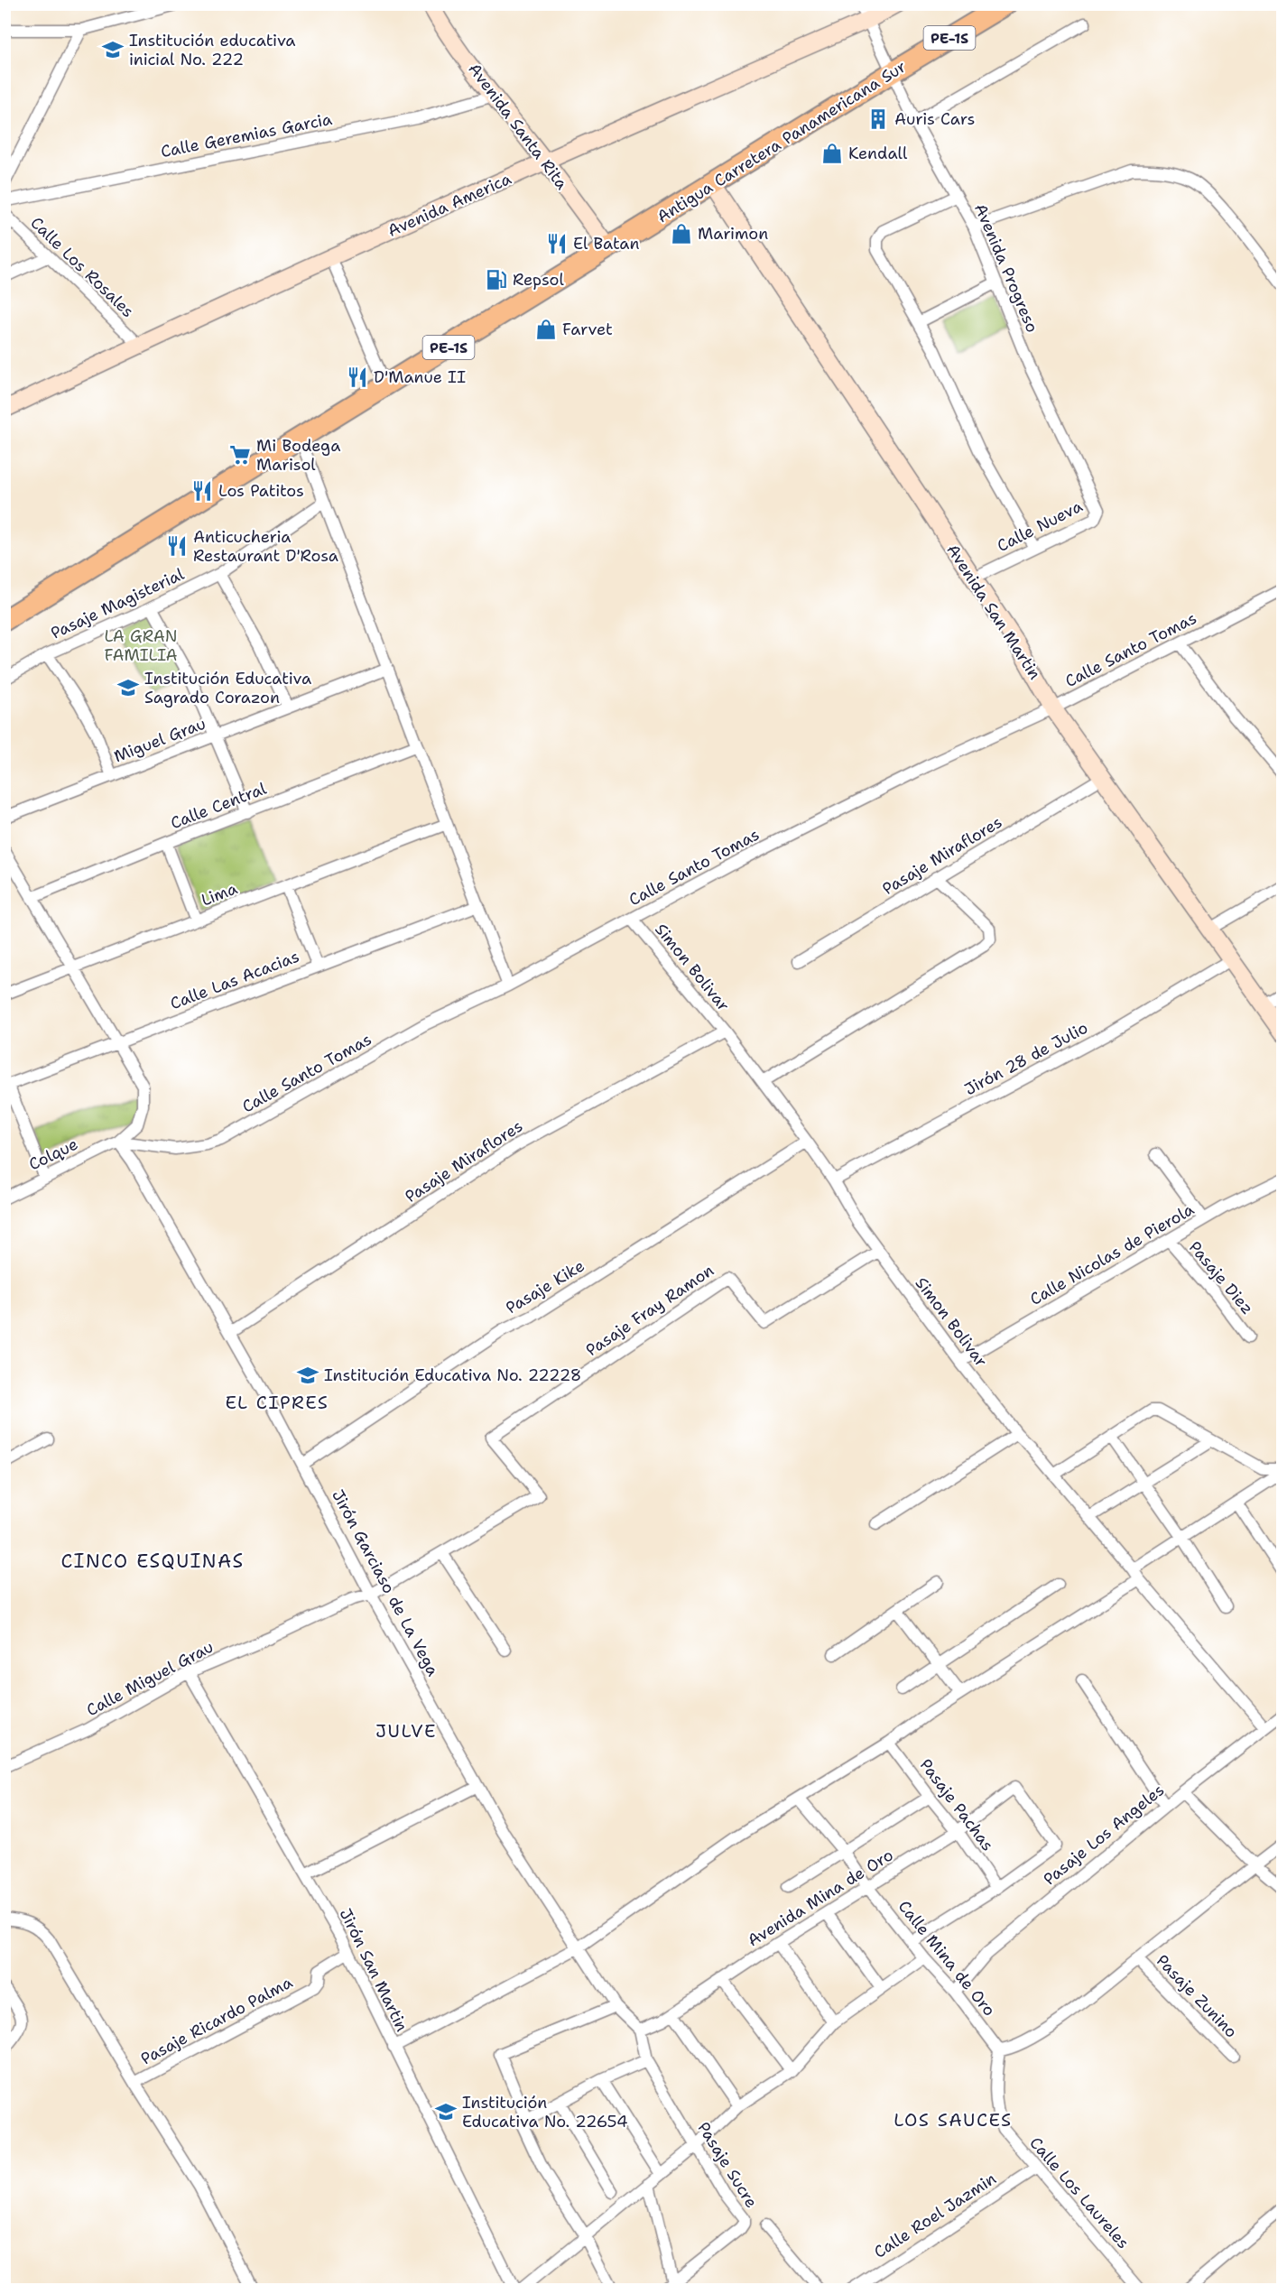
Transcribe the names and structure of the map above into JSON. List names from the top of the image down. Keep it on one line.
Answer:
{"streets":{"highway":["PE-1S","Antigua Carretera Panamericana Sur"],"street":["Avenida Santa Rita","Calle Geremias Garcia","Avenida America","Calle Los Rosales","Avenida Progreso","Calle Nueva","Pasaje Magisterial","Avenida San Martin","Calle Santo Tomas","Miguel Grau","Calle Central","Pasaje Miraflores","Lima","Simon Bolivar","Calle Las Acacias","Jirón 28 de Julio","Colque","Calle Nicolas de Pierola","Pasaje Diez","Pasaje Kike","Pasaje Fray Ramon","Jirón Garciaso de La Vega","Calle Miguel Grau","Pasaje Pachas","Pasaje Los Angeles","Avenida Mina de Oro","Calle Mina de Oro","Jirón San Martin","Pasaje Zunino","Pasaje Ricardo Palma","Pasaje Sucre","Calle Los Laureles","Calle Roel Jazmin"]},"crossings":[["Avenida Santa Rita","Calle Geremias Garcia"],["Avenida Santa Rita","Antigua Carretera Panamericana Sur"],["Avenida Santa Rita","Avenida America"],["Antigua Carretera Panamericana Sur","Avenida Progreso"],["Antigua Carretera Panamericana Sur","Avenida San Martin"],["Avenida America","Calle Los Rosales"],["Avenida America","Avenida Progreso"],["Avenida Progreso","Calle Nueva"],["Calle Nueva","Avenida San Martin"],["Avenida San Martin","Calle Santo Tomas"],["Avenida San Martin","Pasaje Miraflores"],["Avenida San Martin","Jirón 28 de Julio"],["Calle Santo Tomas","Simon Bolivar"],["Calle Santo Tomas","Colque"],["Calle Santo Tomas","Jirón Garciaso de La Vega"],["Pasaje Miraflores","Simon Bolivar"],["Pasaje Miraflores","Jirón Garciaso de La Vega"],["Simon Bolivar","Jirón 28 de Julio"],["Simon Bolivar","Calle Nicolas de Pierola"],["Simon Bolivar","Pasaje Kike"],["Simon Bolivar","Pasaje Fray Ramon"],["Simon Bolivar","Pasaje Los Angeles"],["Colque","Jirón Garciaso de La Vega"],["Calle Nicolas de Pierola","Pasaje Diez"],["Pasaje Kike","Jirón Garciaso de La Vega"],["Pasaje Fray Ramon","Jirón Garciaso de La Vega"],["Pasaje Fray Ramon","Calle Miguel Grau"],["Jirón Garciaso de La Vega","Calle Miguel Grau"],["Jirón Garciaso de La Vega","Avenida Mina de Oro"],["Jirón Garciaso de La Vega","Pasaje Sucre"],["Calle Miguel Grau","Jirón San Martin"],["Pasaje Pachas","Avenida Mina de Oro"],["Pasaje Los Angeles","Calle Mina de Oro"],["Avenida Mina de Oro","Calle Mina de Oro"],["Avenida Mina de Oro","Pasaje Sucre"],["Calle Mina de Oro","Calle Los Laureles"],["Jirón San Martin","Pasaje Ricardo Palma"],["Calle Los Laureles","Calle Roel Jazmin"]],"districts":["EL CIPRES","CINCO ESQUINAS","JULVE","LOS SAUCES"],"parks":["LA GRAN FAMILIA"],"places":{"school or university":["Institución educativa inicial No. 222","Institución Educativa Sagrado Corazon","Institución Educativa No. 22228","Institución Educativa No. 22654"],"building":["Auris Cars"],"shop":["Kendall","Marimon","Farvet"],"restaurant":["El Batan","D'Manue II","Los Patitos","Anticucheria Restaurant D'Rosa"],"fuel station":["Repsol"],"supermarket":["Mi Bodega Marisol"]}}
